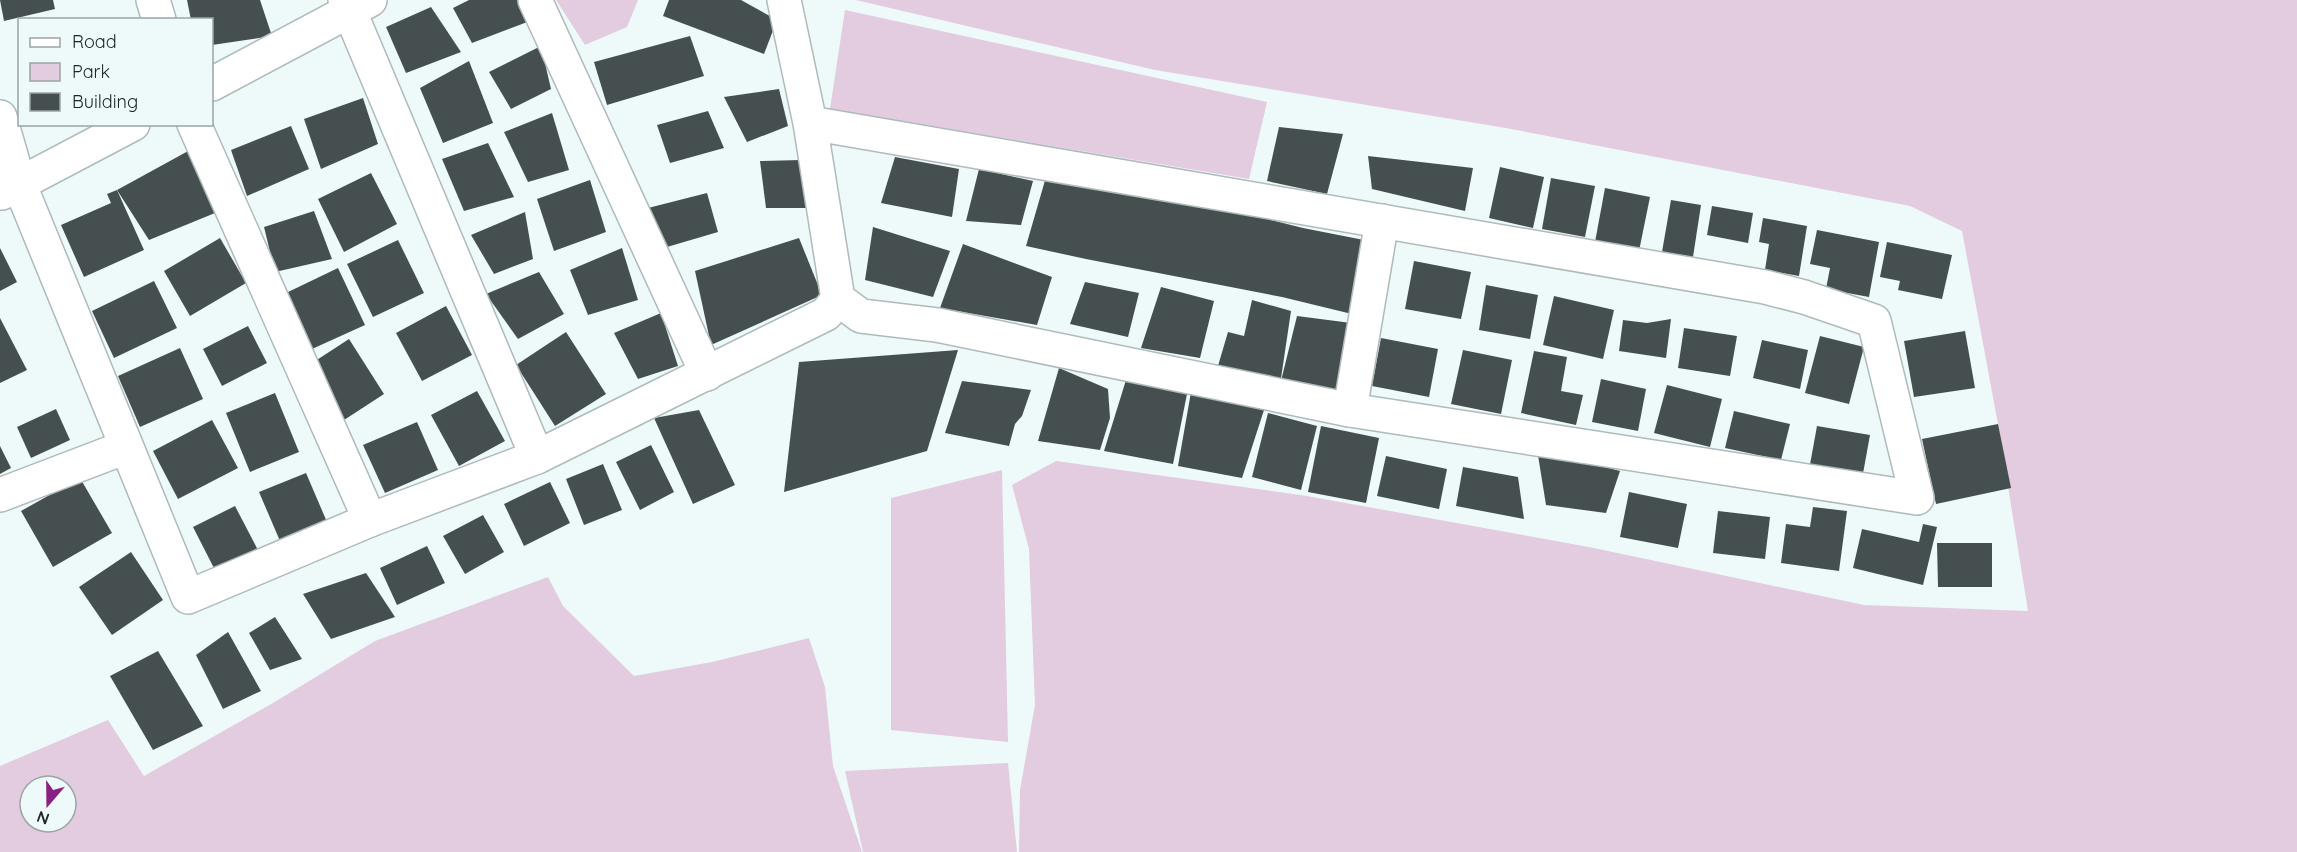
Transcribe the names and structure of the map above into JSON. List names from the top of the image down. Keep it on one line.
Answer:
{"legend":["Road","Park","Building"],"north":"bottom"}
